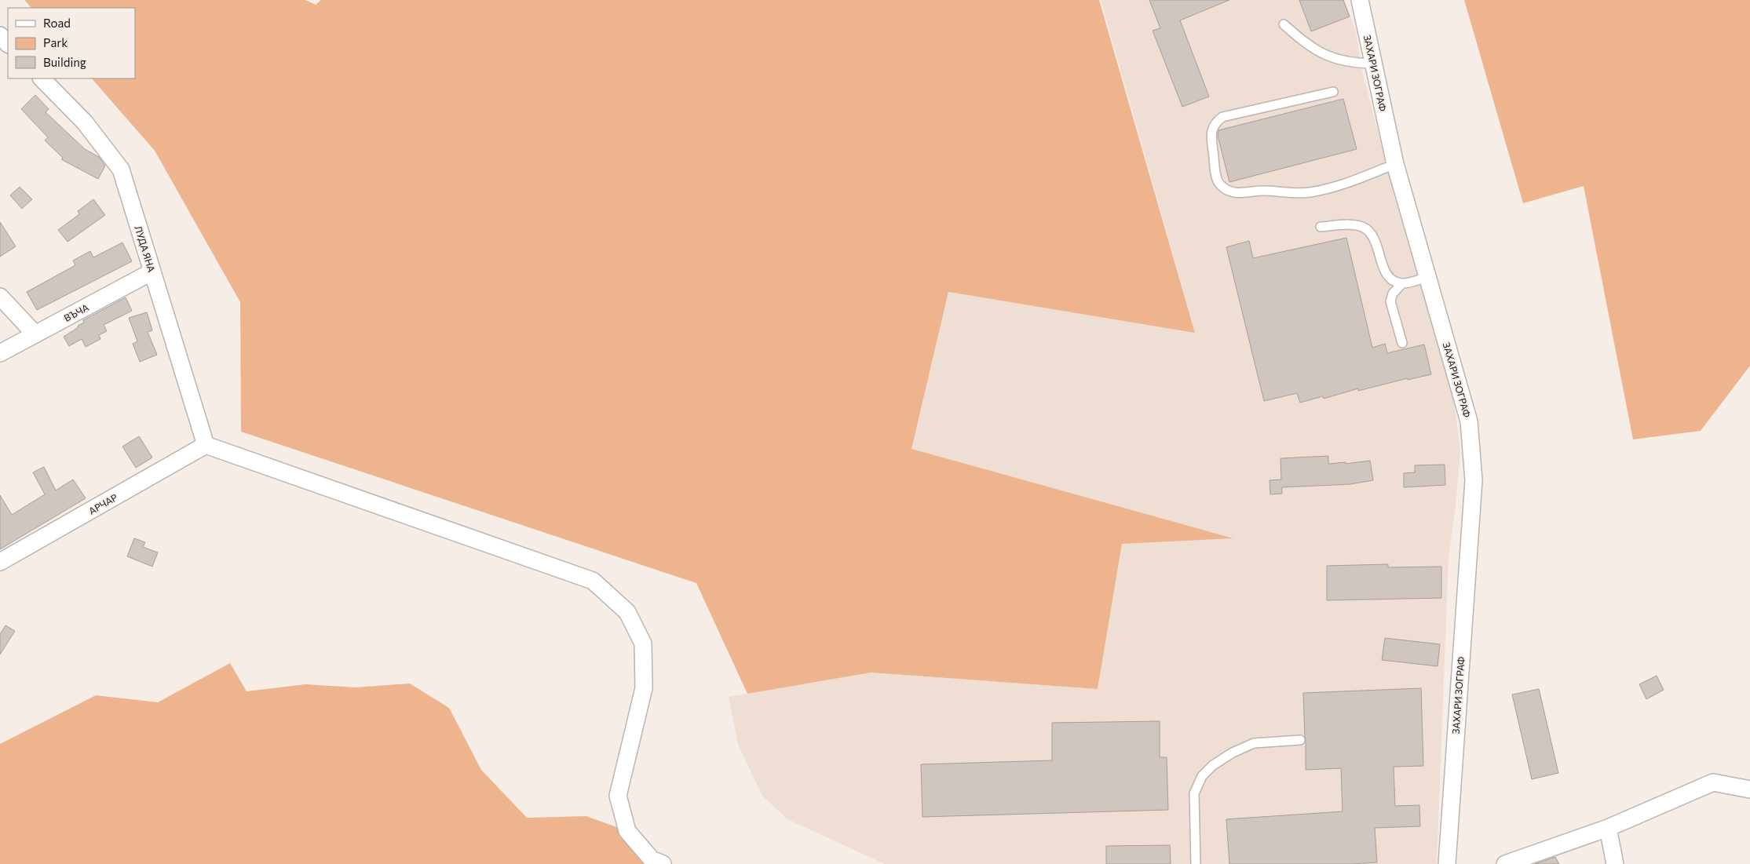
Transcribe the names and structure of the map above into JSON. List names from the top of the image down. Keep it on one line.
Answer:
{"streets":{"street":["ЗАХАРИ ЗОГРАФ","ЛУДА ЯНА","ВЪЧА","АРЧАР"]},"crossings":[["ЛУДА ЯНА","ВЪЧА"],["ЛУДА ЯНА","АРЧАР"]],"legend":["Road","Park","Building"]}
